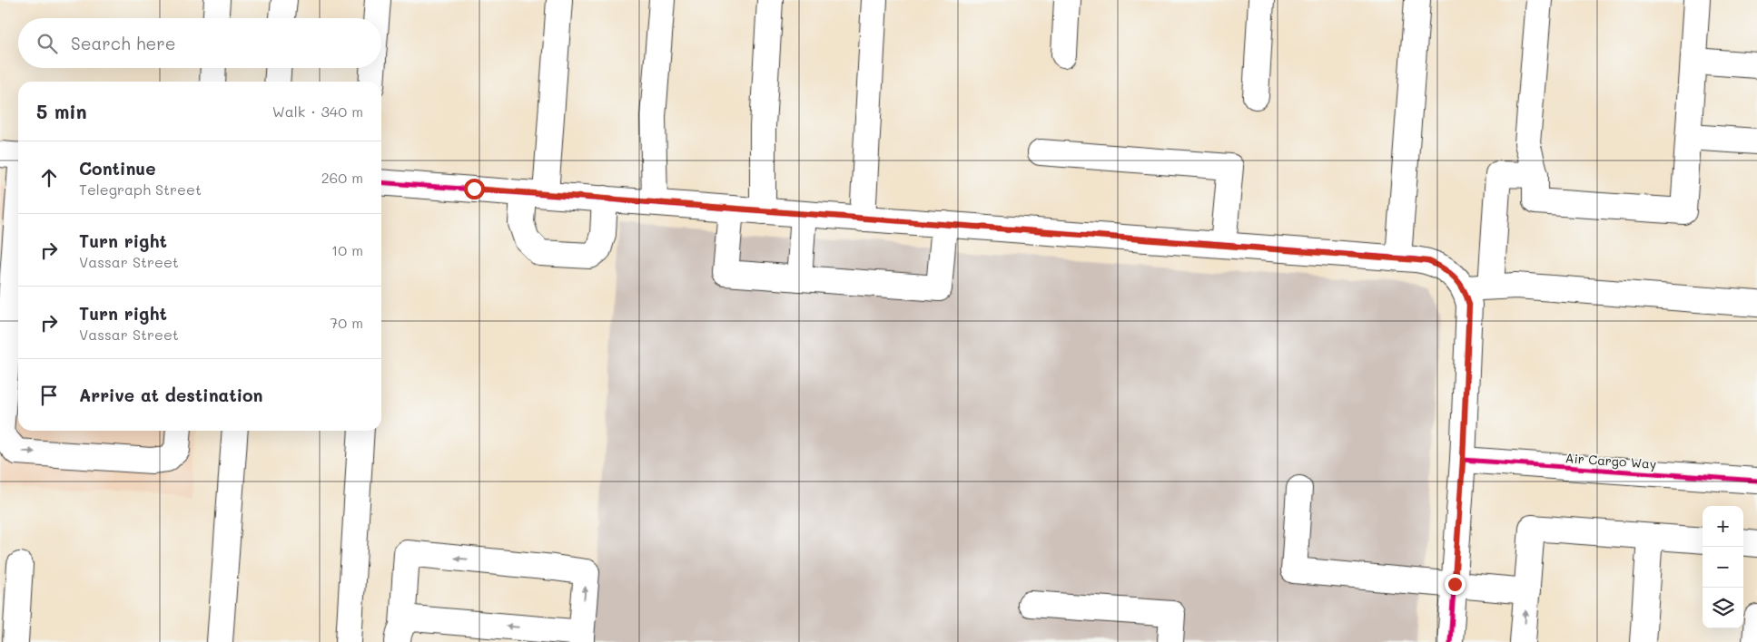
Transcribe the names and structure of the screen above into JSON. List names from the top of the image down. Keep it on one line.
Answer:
{"streets":{"street":["Air Cargo Way"]},"page":{"search":"Search here","heading":["5 min","Walk · 340 m"],"list":[["Continue","Telegraph Street","260 m"],["Turn right","Vassar Street","10 m"],["Turn right","Vassar Street","70 m"],"Arrive at destination"],"map_buttons":["+","−"]}}
